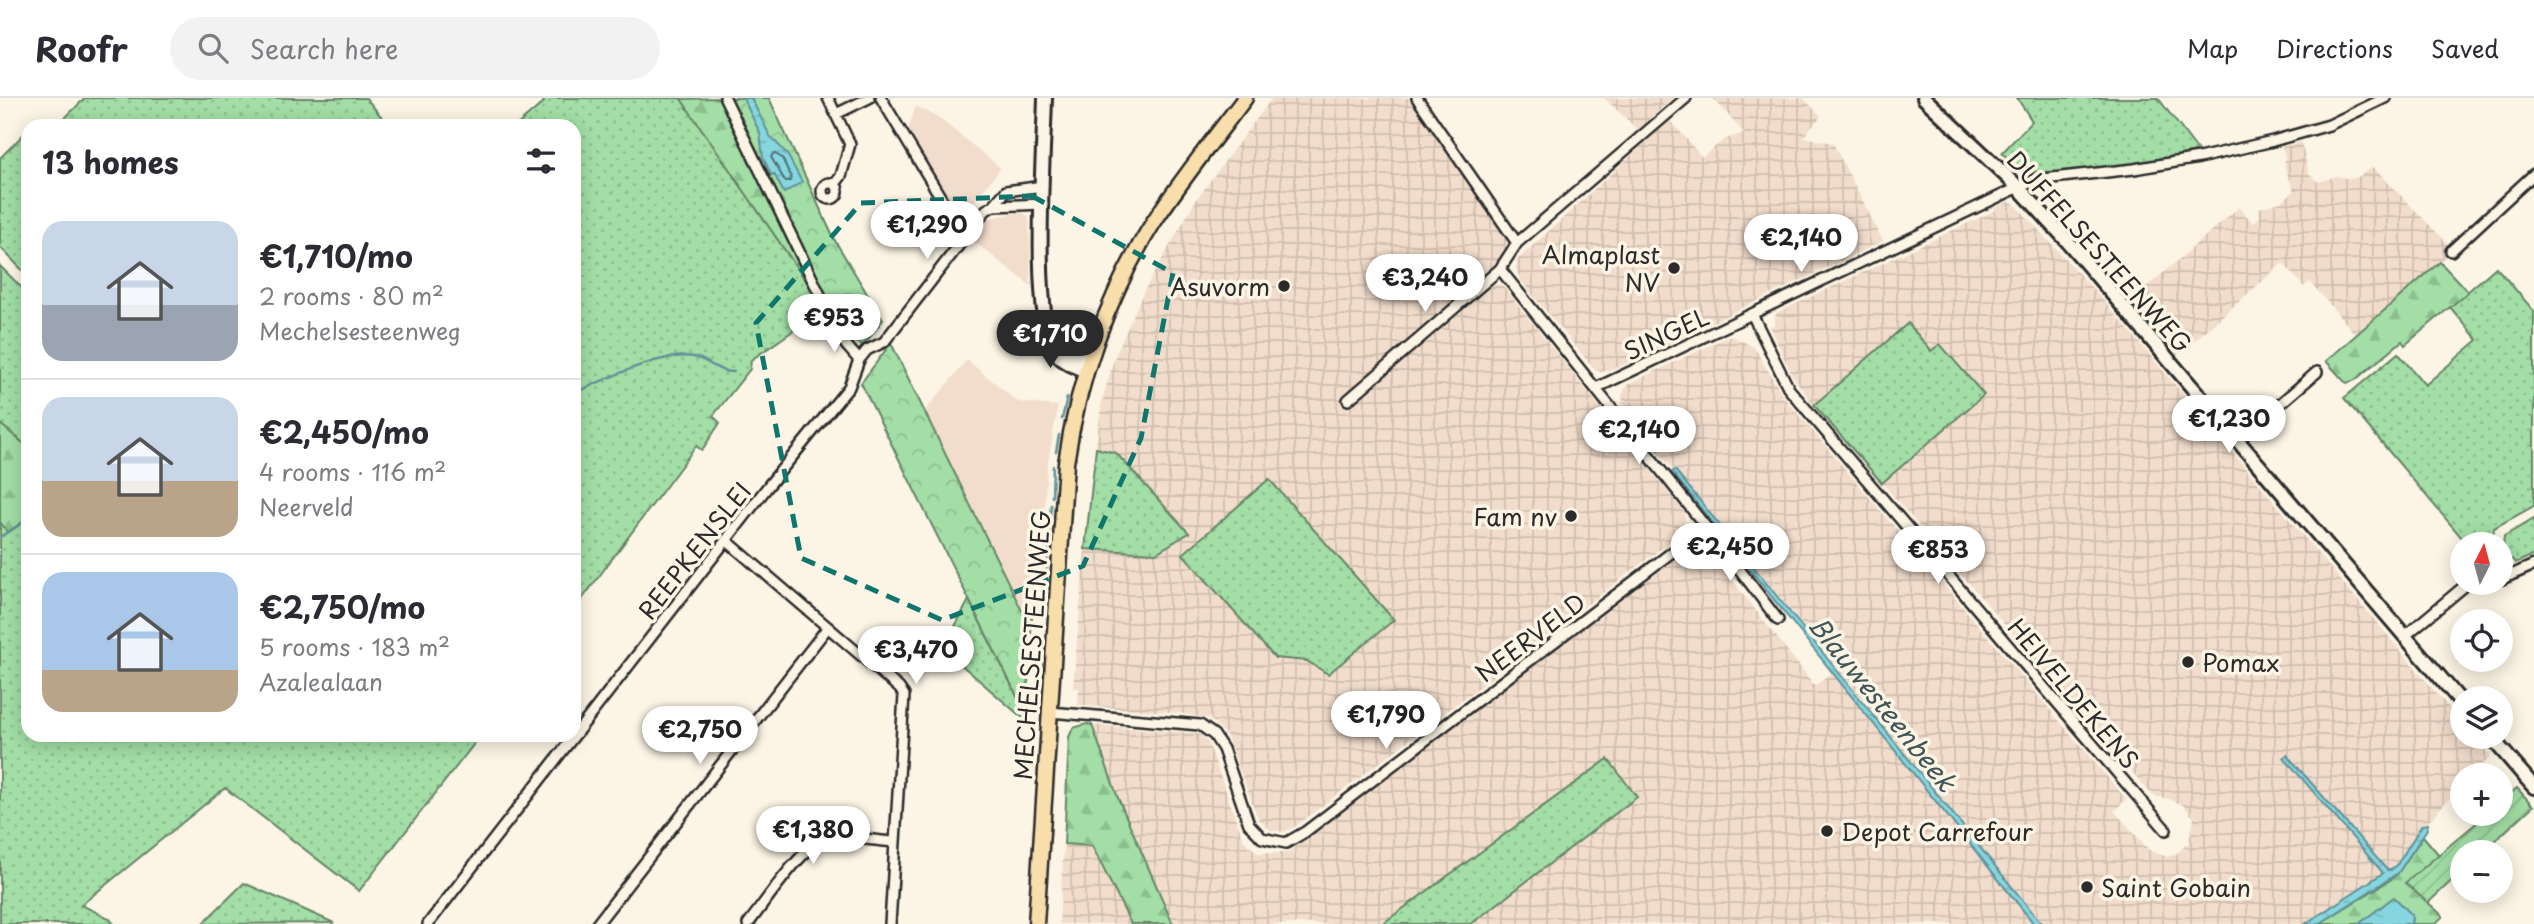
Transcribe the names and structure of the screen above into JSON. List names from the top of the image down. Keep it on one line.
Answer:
{"streets":{"main road":["MECHELSESTEENWEG"],"street":["DUFFELSESTEENWEG","SINGEL","REEPKENSLEI","NEERVELD","HEIVELDEKENS"]},"crossings":[["DUFFELSESTEENWEG","SINGEL"],["SINGEL","HEIVELDEKENS"],["NEERVELD","MECHELSESTEENWEG"]],"water":["Blauwesteenbeek"],"places":["Almaplast NV","Asuvorm","Fam nv","Pomax","Depot Carrefour","Saint Gobain"],"north":"top","page":{"header":"Roofr","search":"Search here","nav":["Map","Directions","Saved"],"heading":"13 homes","price":["€1,290","€2,140","€3,240","€953","€1,710","€1,230","€2,140","€2,450","€853","€3,470","€1,790","€2,750","€1,380"],"list":[{"name":"€1,710/mo","note":"2 rooms · 80 m² · Mechelsesteenweg"},{"name":"€2,450/mo","note":"4 rooms · 116 m² · Neerveld"},{"name":"€2,750/mo","note":"5 rooms · 183 m² · Azalealaan"}],"map_buttons":["+","−"]}}
